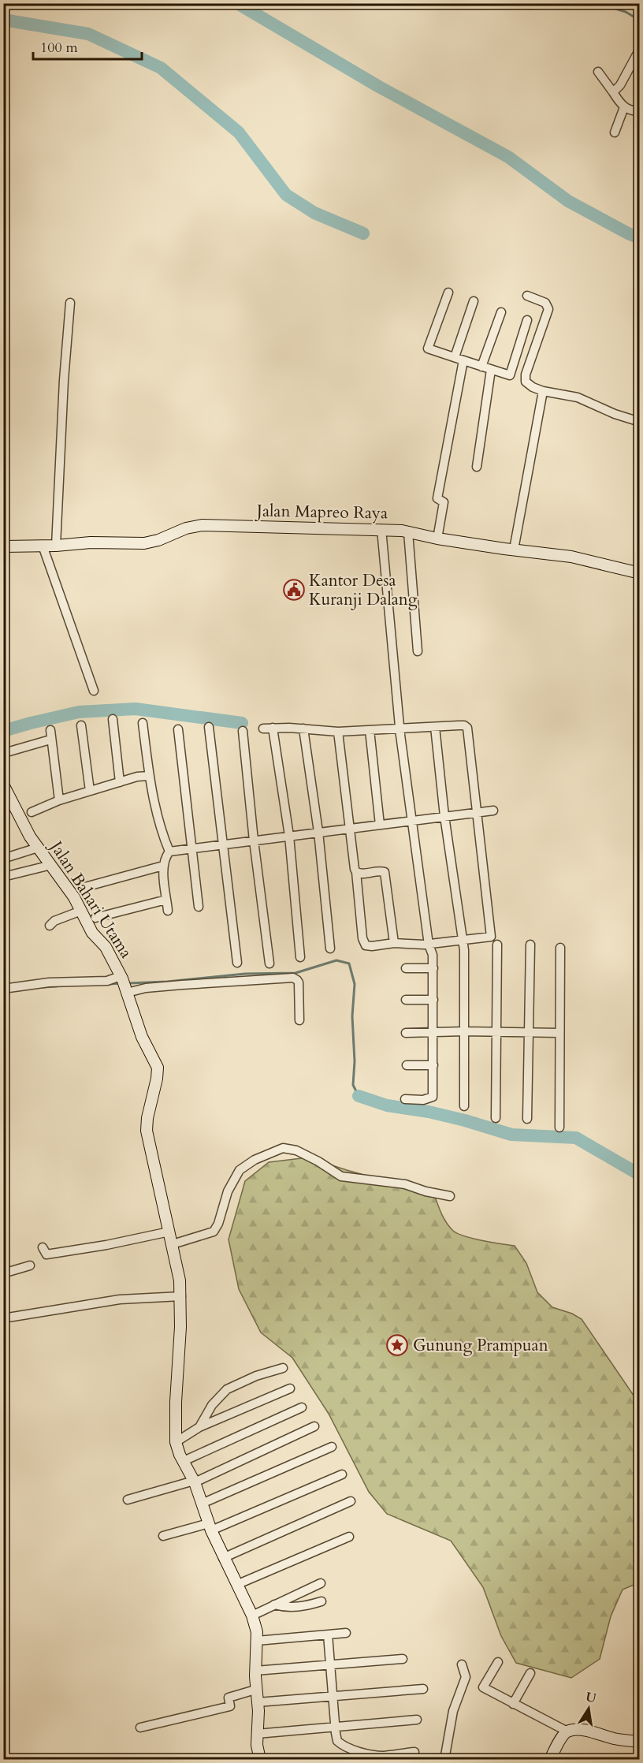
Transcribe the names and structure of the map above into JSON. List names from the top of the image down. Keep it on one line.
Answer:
{"streets":{"street":["Jalan Mapreo Raya","Jalan Bahari Utama"]},"places":{"public building":["Kantor Desa Kuranji Dalang"],"place":["Gunung Prampuan"]},"scale_bar":"100 m","north":"top"}
